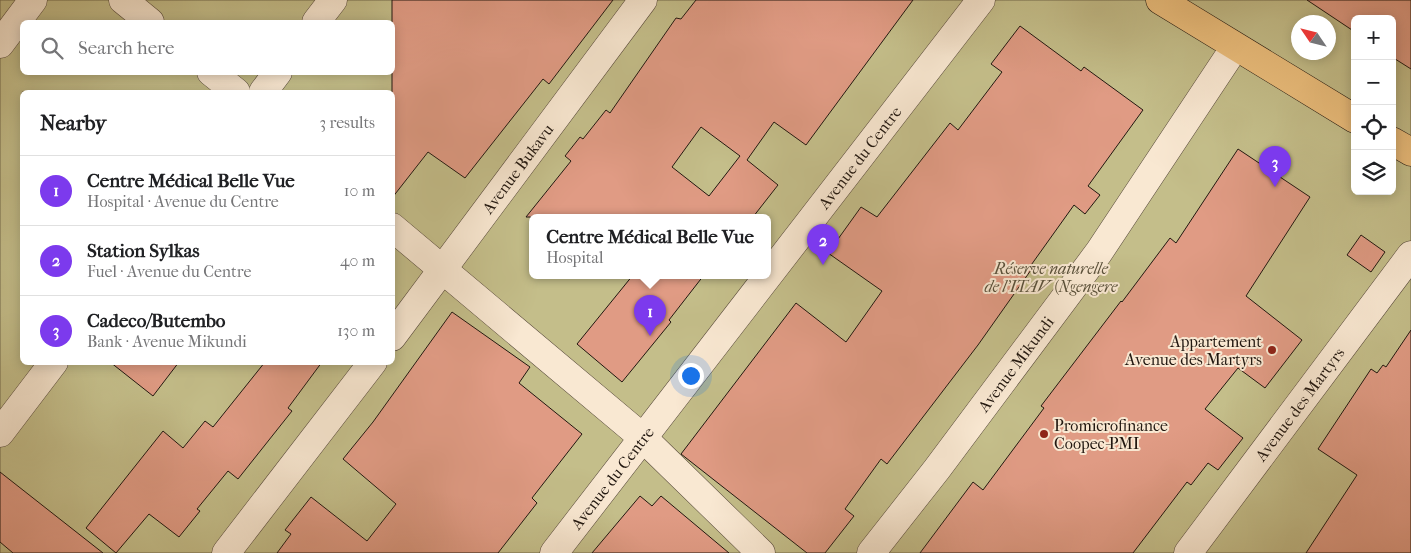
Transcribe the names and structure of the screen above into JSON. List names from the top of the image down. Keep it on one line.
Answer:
{"streets":{"street":["Avenue du Centre","Avenue Bukavu","Avenue Mikundi","Avenue des Martyrs"]},"parks":["Réserve naturelle de l'ITAV (Ngengere"],"places":["Appartement Avenue des Martyrs","Promicrofinance Coopec-PMI"],"north":"top left","page":{"map_buttons":["+","−"],"search":"Search here","heading":["Nearby","3 results"],"pins":["3","2","1"],"list":[{"mark":"1","name":"Centre Médical Belle Vue","note":"Hospital · Avenue du Centre","value":"10 m"},{"mark":"2","name":"Station Sylkas","note":"Fuel · Avenue du Centre","value":"40 m"},{"mark":"3","name":"Cadeco/Butembo","note":"Bank · Avenue Mikundi","value":"130 m"}],"popup":["Centre Médical Belle Vue","Hospital"]}}
